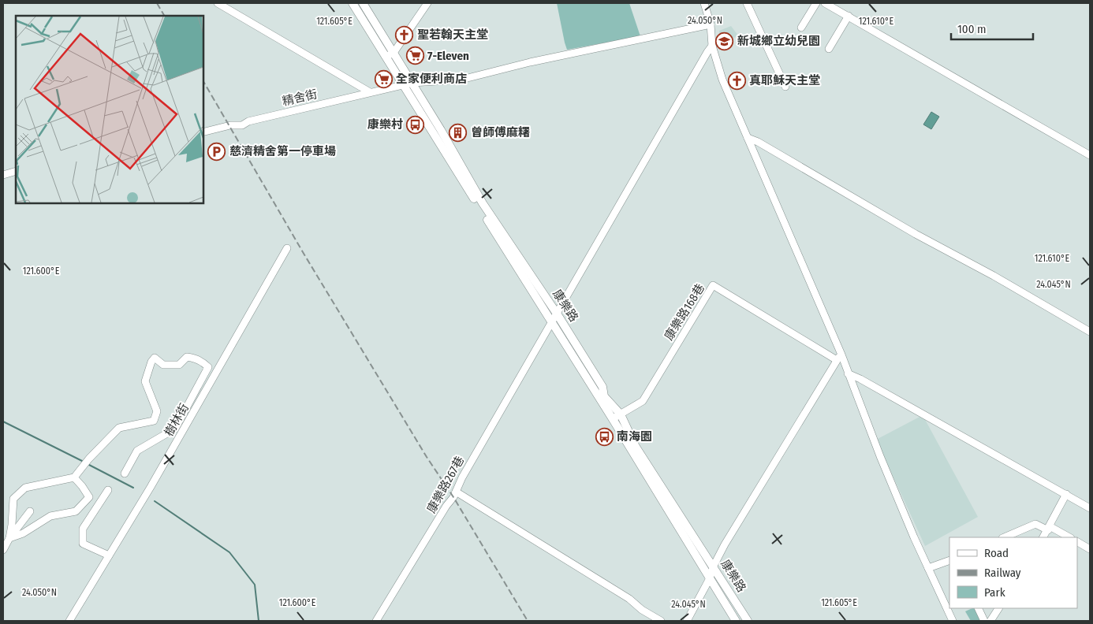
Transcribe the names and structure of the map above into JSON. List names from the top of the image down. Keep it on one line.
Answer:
{"streets":{"main road":["康樂路"],"street":["精舍街","康樂路168巷","樹林街","康樂路267巷"]},"crossings":[["精舍街","康樂路"],["康樂路","康樂路168巷"],["康樂路","康樂路267巷"]],"places":{"church":["聖若翰天主堂","真耶穌天主堂"],"school or university":["新城鄉立幼兒園"],"supermarket":["7-Eleven","全家便利商店"],"bus stop":["康樂村","南海園"],"building":["曾師傅麻糬"],"parking":["慈濟精舍第一停車場"]},"legend":["Road","Railway","Park"],"scale_bar":"100 m","coordinates":["24.050°N","121.605°E","121.610°E","121.600°E","24.045°N"]}
